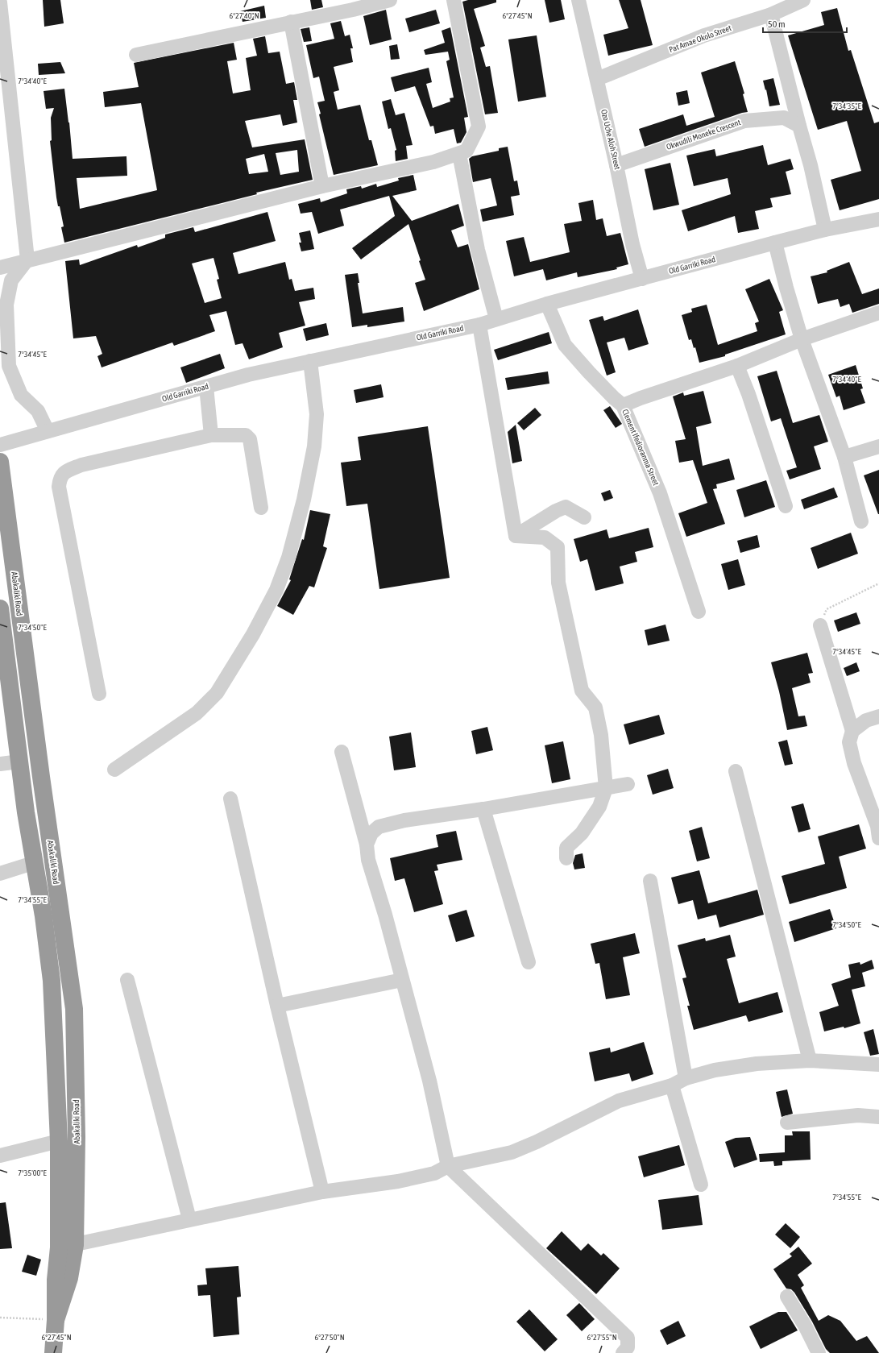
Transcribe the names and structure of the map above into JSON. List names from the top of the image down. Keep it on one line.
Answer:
{"streets":{"highway":["Abakaliki Road"],"street":["Pat Amae Okolo Street","Okwudili Moneke Crescent","Ozo Uche Aloh Street","Old Garriki Road","Clement Ifedioranma Street"]},"crossings":[["Pat Amae Okolo Street","Ozo Uche Aloh Street"],["Okwudili Moneke Crescent","Ozo Uche Aloh Street"],["Ozo Uche Aloh Street","Old Garriki Road"],["Old Garriki Road","Clement Ifedioranma Street"]],"scale_bar":"50 m","coordinates":["6°27'45\"N","6°27'40\"N","7°34'40\"E","7°34'35\"E","7°34'45\"E","7°34'50\"E","7°34'55\"E","7°35'00\"E","6°27'50\"N","6°27'55\"N"]}
